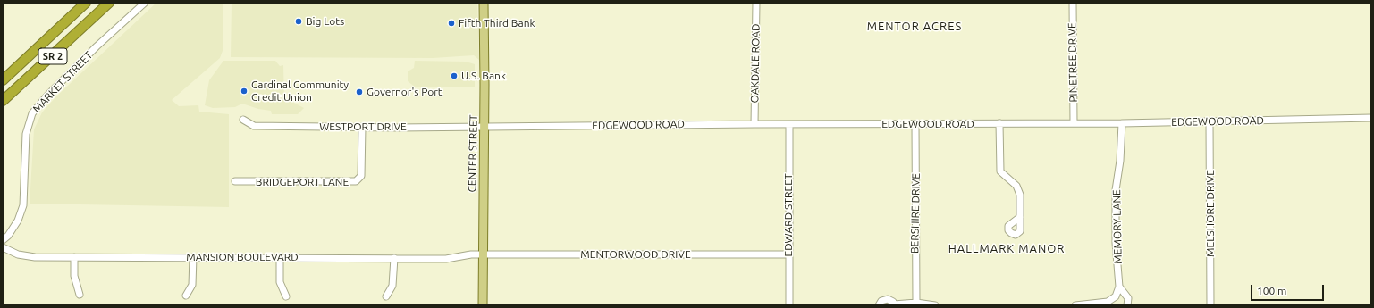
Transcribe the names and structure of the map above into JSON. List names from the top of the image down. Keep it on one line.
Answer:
{"streets":{"highway":["SR 2"],"main road":["CENTER STREET"],"street":["PINETREE DRIVE","OAKDALE ROAD","MARKET STREET","EDGEWOOD ROAD","WESTPORT DRIVE","BRIDGEPORT LANE","BERSHIRE DRIVE","MELSHORE DRIVE","EDWARD STREET","MEMORY LANE","MENTORWOOD DRIVE","MANSION BOULEVARD"]},"crossings":[["PINETREE DRIVE","EDGEWOOD ROAD"],["OAKDALE ROAD","EDGEWOOD ROAD"],["EDGEWOOD ROAD","WESTPORT DRIVE"],["EDGEWOOD ROAD","CENTER STREET"],["EDGEWOOD ROAD","BERSHIRE DRIVE"],["EDGEWOOD ROAD","MELSHORE DRIVE"],["EDGEWOOD ROAD","EDWARD STREET"],["EDGEWOOD ROAD","MEMORY LANE"],["WESTPORT DRIVE","CENTER STREET"],["WESTPORT DRIVE","BRIDGEPORT LANE"],["CENTER STREET","MENTORWOOD DRIVE"],["CENTER STREET","MANSION BOULEVARD"],["EDWARD STREET","MENTORWOOD DRIVE"],["MENTORWOOD DRIVE","MANSION BOULEVARD"]],"districts":["MENTOR ACRES","HALLMARK MANOR"],"places":["Big Lots","Fifth Third Bank","U.S. Bank","Cardinal Community Credit Union","Governor's Port"],"scale_bar":"100 m"}
